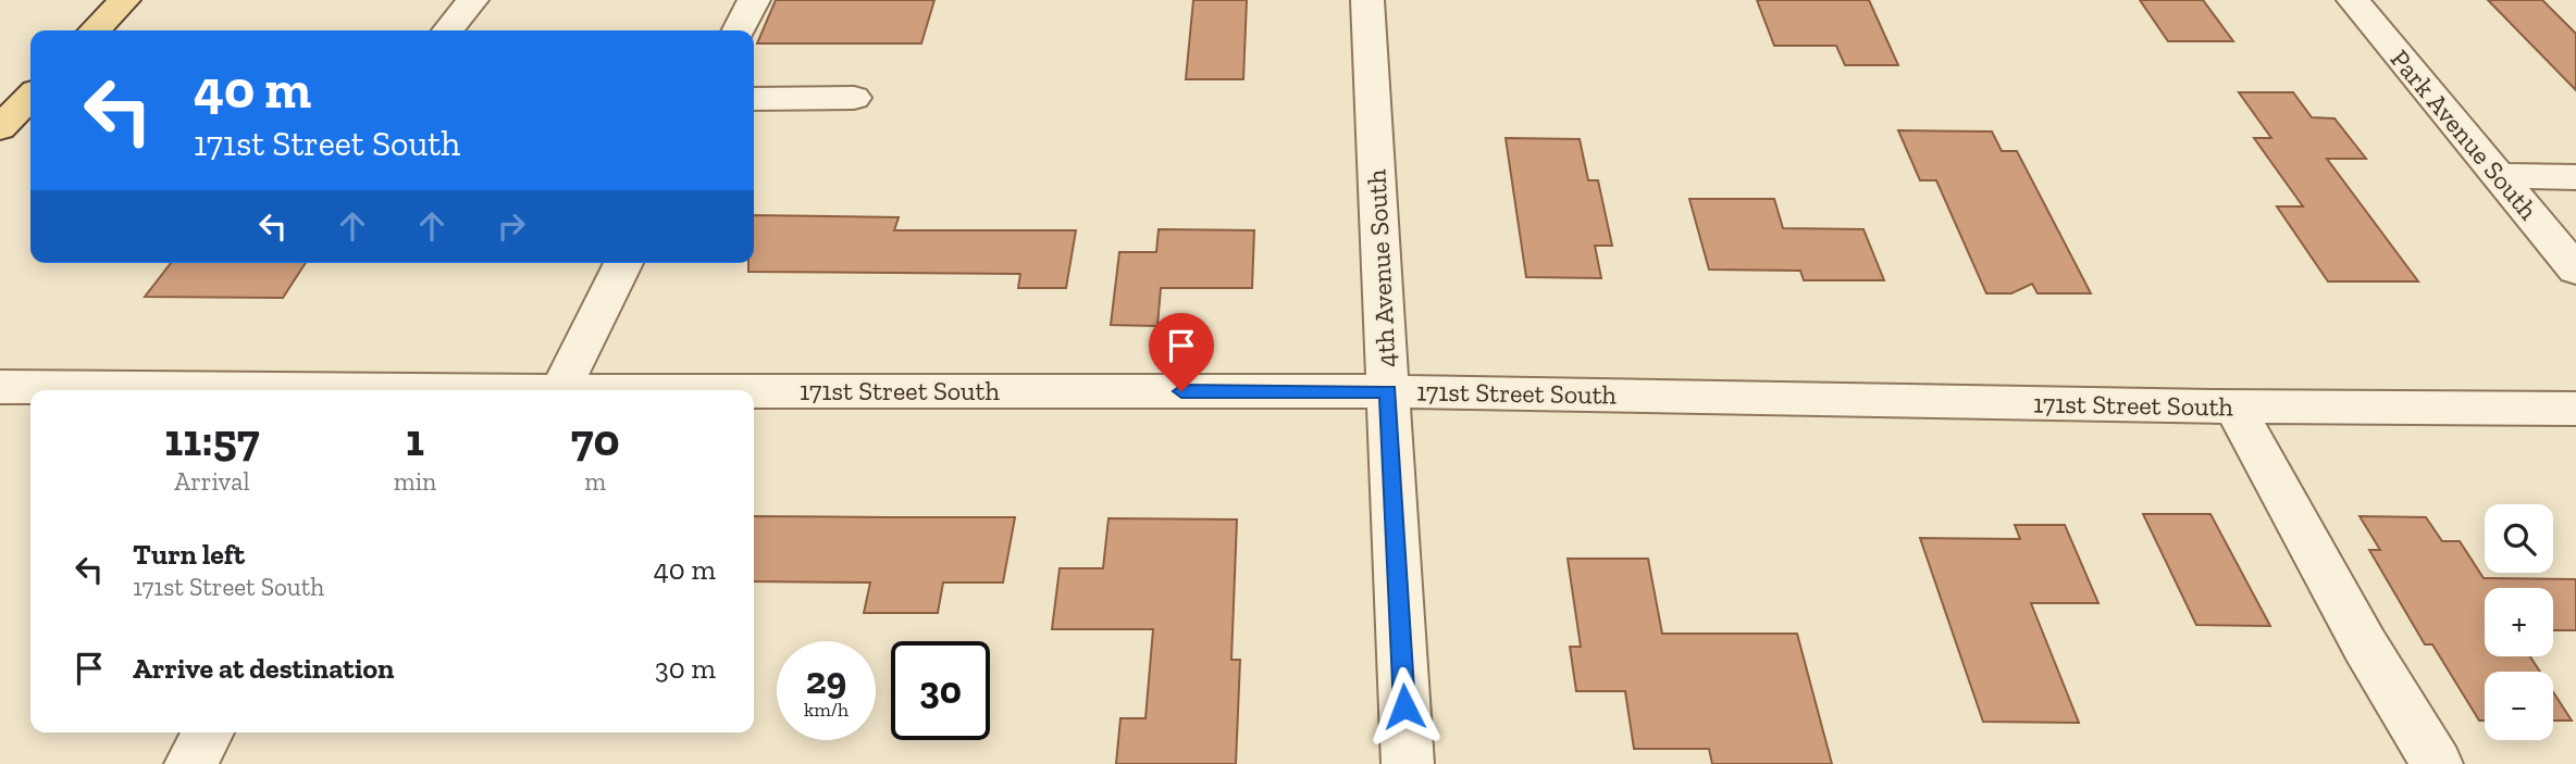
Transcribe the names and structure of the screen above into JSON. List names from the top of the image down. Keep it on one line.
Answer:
{"streets":{"street":["Park Avenue South","4th Avenue South","171st Street South"]},"crossings":[["4th Avenue South","171st Street South"]],"page":{"turn":["40 m","171st Street South"],"eta":["11:57","Arrival","1","min","70","m"],"map_buttons":["+","−"],"list":[{"name":"Turn left","note":"171st Street South","value":"40 m"},{"name":"Arrive at destination","value":"30 m"}],"speed":"29 km/h","limit":"30"}}
